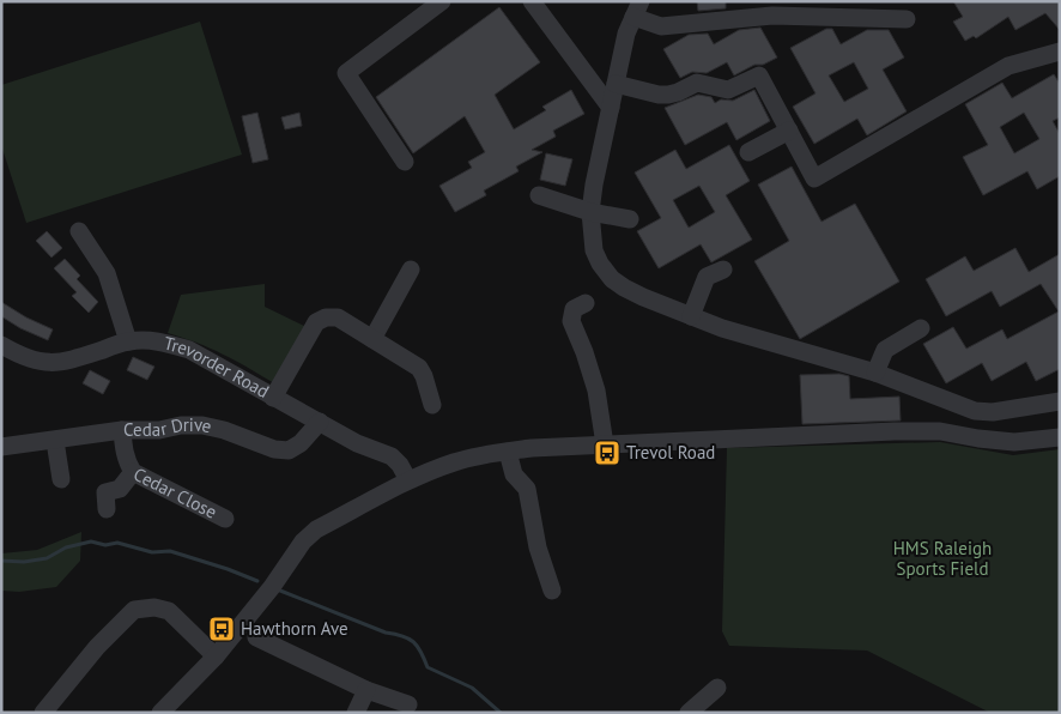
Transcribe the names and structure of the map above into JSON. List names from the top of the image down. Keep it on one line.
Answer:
{"streets":{"street":["Trevorder Road","Cedar Drive","Cedar Close"]},"crossings":[["Trevorder Road","Cedar Drive"],["Cedar Drive","Cedar Close"]],"parks":["HMS Raleigh Sports Field"],"places":{"bus stop":["Trevol Road","Hawthorn Ave"]}}
